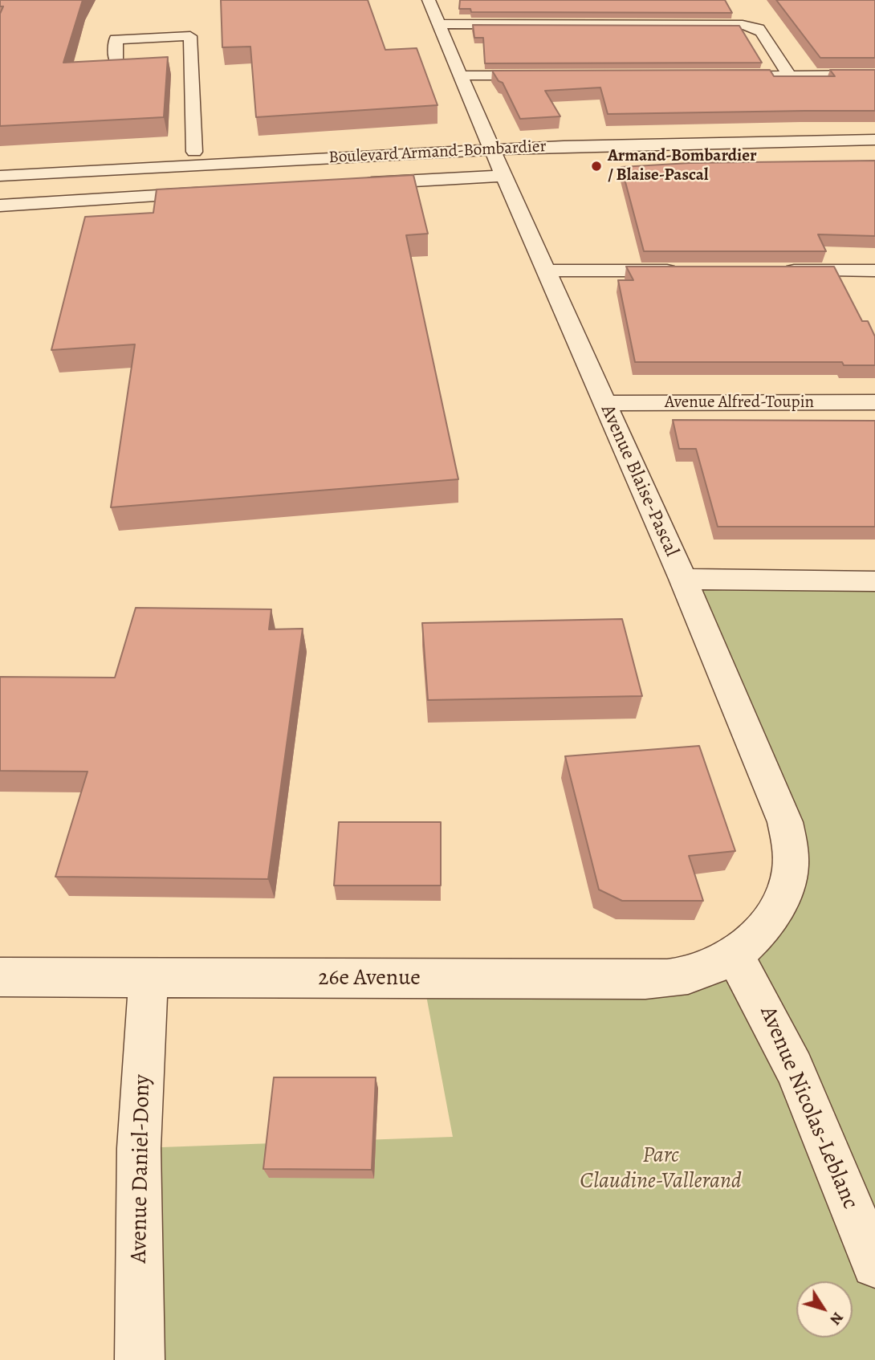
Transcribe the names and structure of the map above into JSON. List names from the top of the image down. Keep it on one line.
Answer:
{"streets":{"street":["Boulevard Armand-Bombardier","Avenue Alfred-Toupin","Avenue Blaise-Pascal","26e Avenue","Avenue Nicolas-Leblanc","Avenue Daniel-Dony"]},"crossings":[["Boulevard Armand-Bombardier","Avenue Blaise-Pascal"],["Avenue Alfred-Toupin","Avenue Blaise-Pascal"],["Avenue Blaise-Pascal","26e Avenue"],["Avenue Blaise-Pascal","Avenue Nicolas-Leblanc"],["26e Avenue","Avenue Nicolas-Leblanc"],["26e Avenue","Avenue Daniel-Dony"]],"parks":["Parc Claudine-Vallerand"],"places":["Armand-Bombardier / Blaise-Pascal"],"north":"bottom right"}
